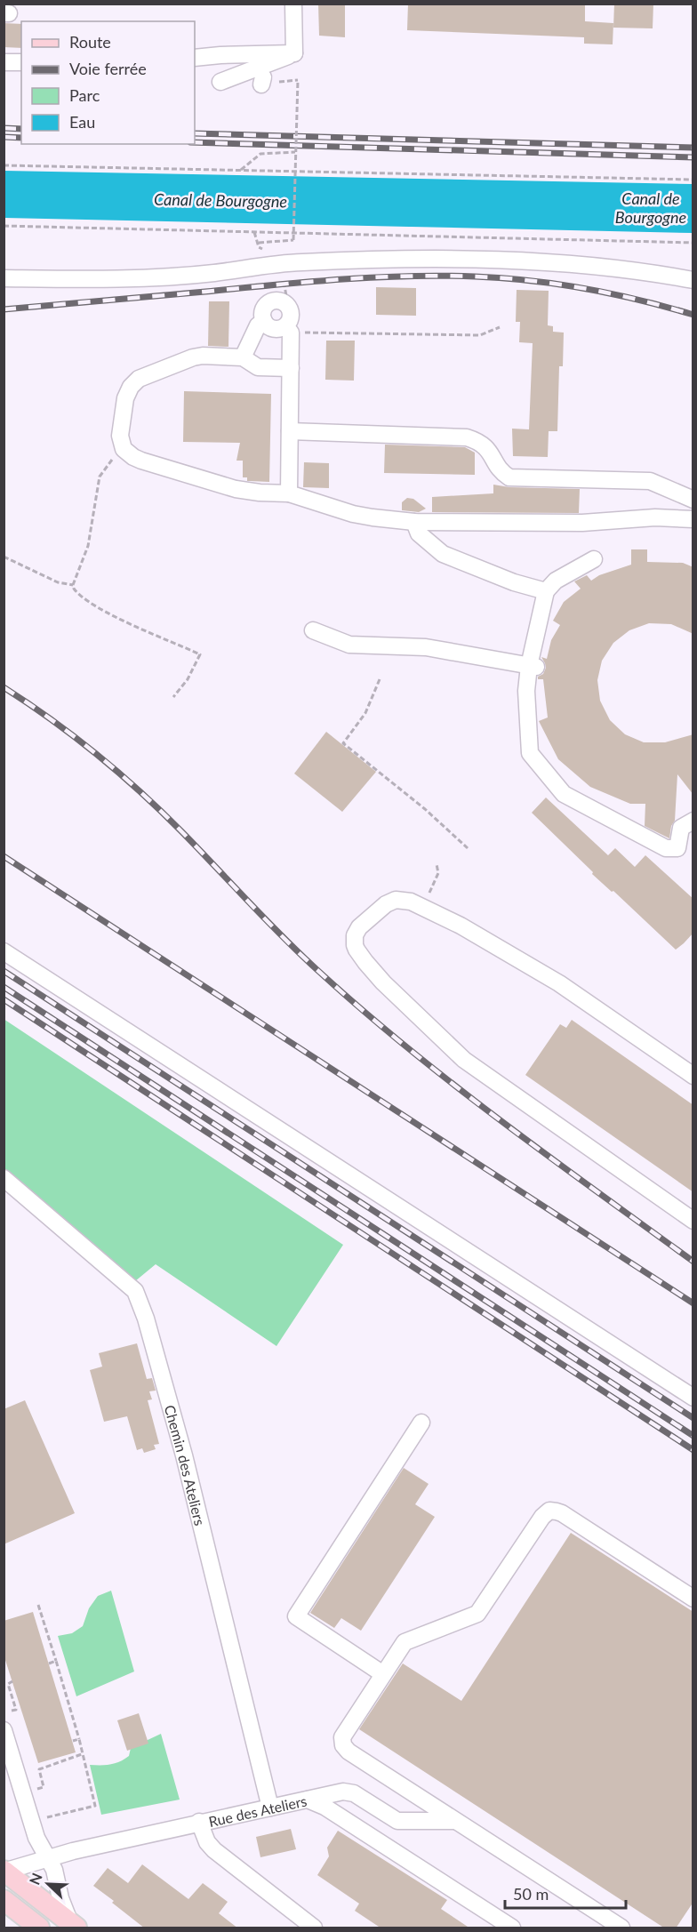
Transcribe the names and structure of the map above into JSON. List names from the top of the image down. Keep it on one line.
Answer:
{"streets":{"street":["Chemin des Ateliers","Rue des Ateliers"]},"crossings":[["Chemin des Ateliers","Rue des Ateliers"]],"water":["Canal de Bourgogne"],"legend":["Route","Voie ferrée","Parc","Eau"],"scale_bar":"50 m","north":"top left"}
